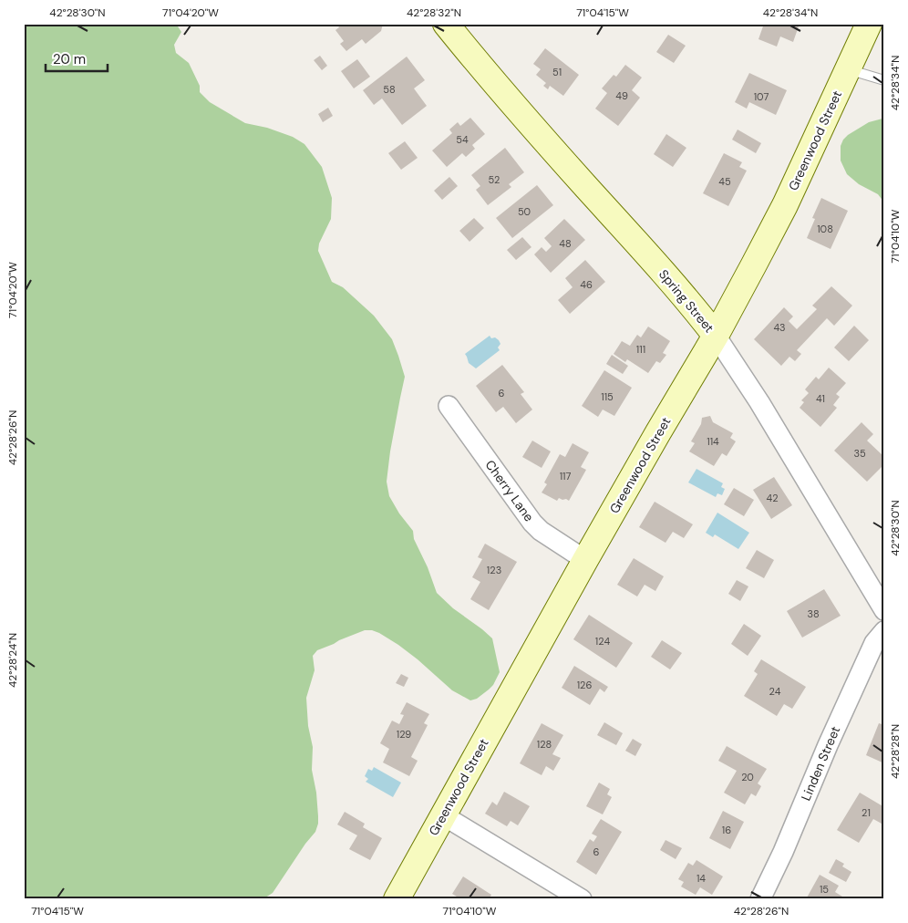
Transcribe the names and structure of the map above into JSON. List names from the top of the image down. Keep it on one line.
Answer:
{"streets":{"street":["Greenwood Street","Spring Street","Cherry Lane","Linden Street"]},"crossings":[["Greenwood Street","Spring Street"],["Greenwood Street","Cherry Lane"]],"house_numbers":["51","58","49","107","54","52","45","50","108","48","46","43","111","6","115","41","114","35","117","42","123","38","124","126","24","129","128","20","21","16","6","14","15"],"scale_bar":"20 m","coordinates":["42°28'30\"N","71°04'20\"W","42°28'32\"N","71°04'15\"W","42°28'34\"N","71°04'10\"W","42°28'26\"N","42°28'24\"N","42°28'28\"N"]}
